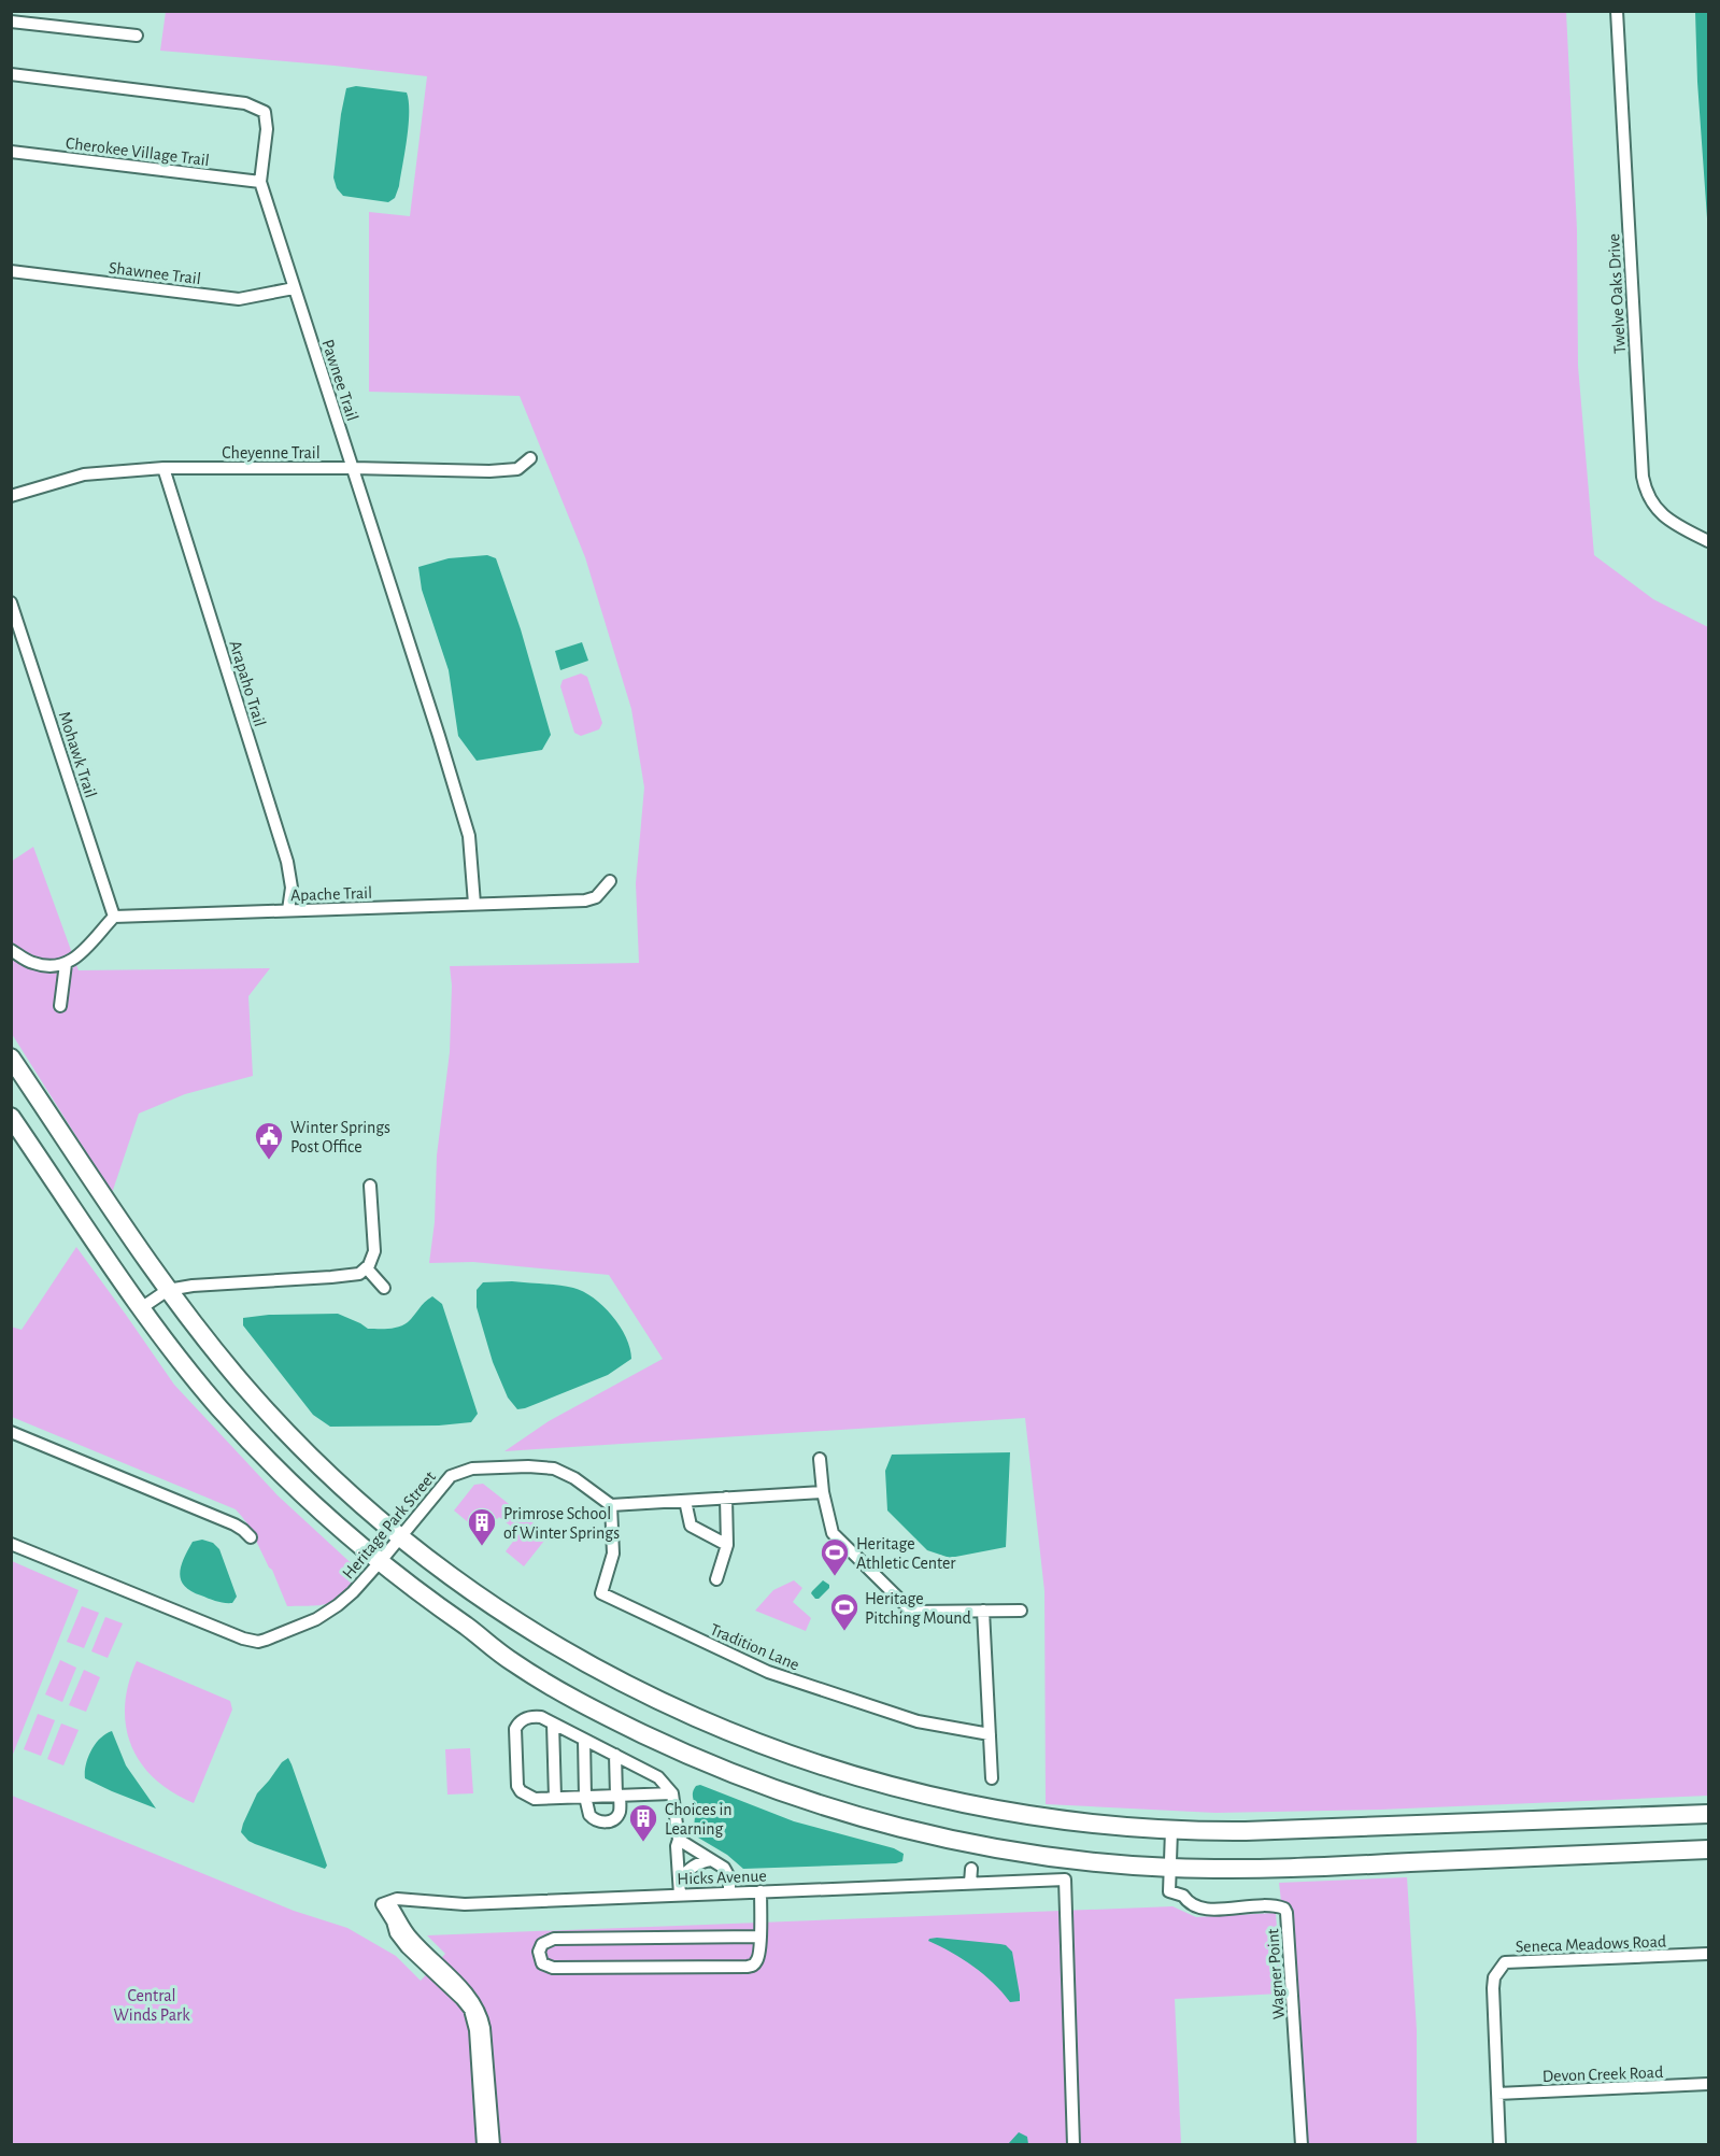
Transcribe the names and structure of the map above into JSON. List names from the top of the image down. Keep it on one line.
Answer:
{"streets":{"street":["Cherokee Village Trail","Shawnee Trail","Twelve Oaks Drive","Pawnee Trail","Cheyenne Trail","Arapaho Trail","Mohawk Trail","Apache Trail","Heritage Park Street","Tradition Lane","Hicks Avenue","Seneca Meadows Road","Wagner Point","Devon Creek Road"]},"crossings":[["Cherokee Village Trail","Pawnee Trail"],["Shawnee Trail","Pawnee Trail"],["Pawnee Trail","Cheyenne Trail"],["Pawnee Trail","Apache Trail"],["Cheyenne Trail","Arapaho Trail"],["Arapaho Trail","Apache Trail"],["Mohawk Trail","Apache Trail"],["Heritage Park Street","Tradition Lane"],["Seneca Meadows Road","Devon Creek Road"]],"parks":["Central Winds Park"],"places":{"public building":["Winter Springs Post Office"],"building":["Primrose School of Winter Springs","Choices in Learning"],"sports":["Heritage Athletic Center","Heritage Pitching Mound"]}}
